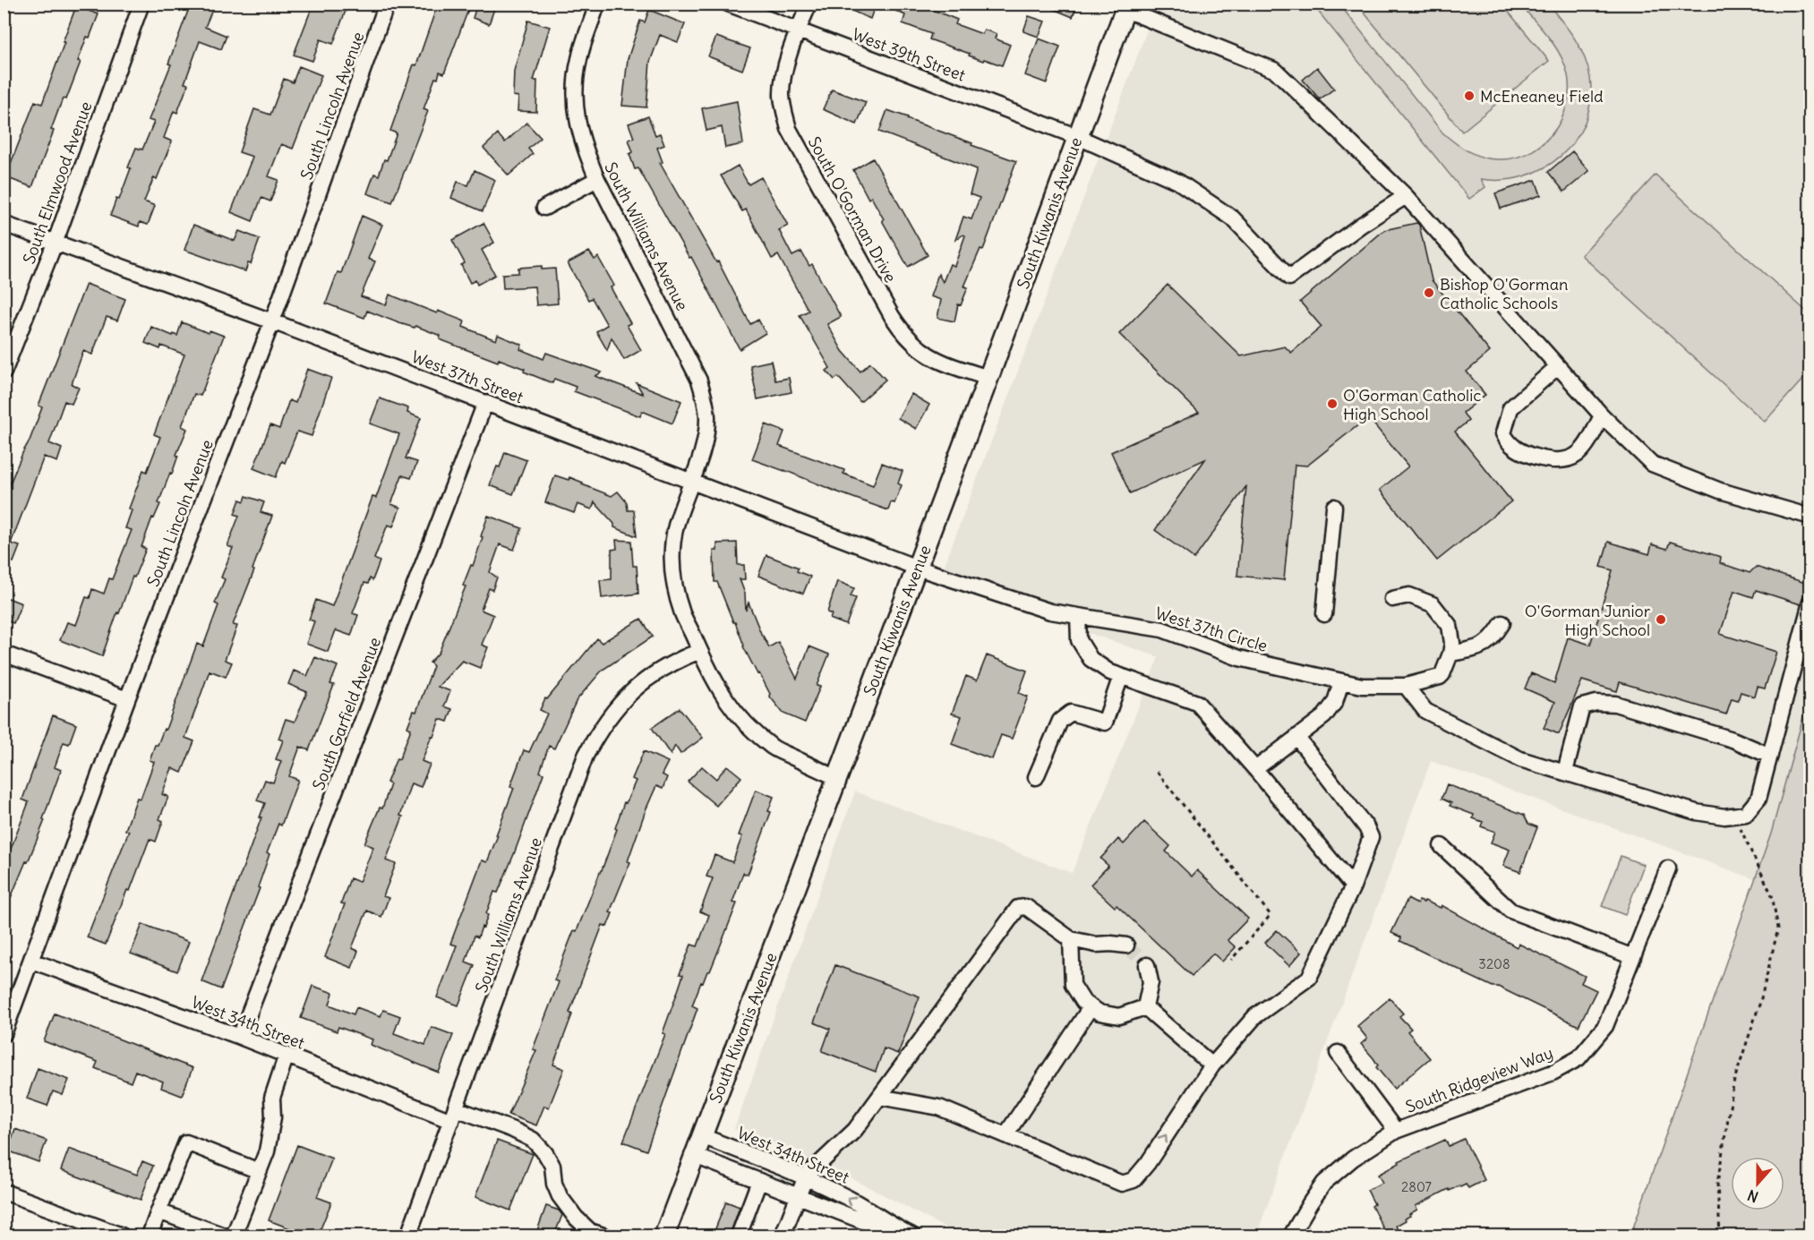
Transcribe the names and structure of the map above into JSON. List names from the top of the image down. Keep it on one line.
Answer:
{"streets":{"main road":["South Kiwanis Avenue"],"street":["West 39th Street","South Lincoln Avenue","South Elmwood Avenue","South O'Gorman Drive","South Williams Avenue","West 37th Street","West 37th Circle","South Garfield Avenue","West 34th Street","South Ridgeview Way"]},"crossings":[["West 39th Street","South O'Gorman Drive"],["West 39th Street","South Kiwanis Avenue"],["South Lincoln Avenue","West 37th Street"],["South Lincoln Avenue","West 34th Street"],["South Elmwood Avenue","West 37th Street"],["South O'Gorman Drive","South Kiwanis Avenue"],["South Kiwanis Avenue","South Williams Avenue"],["South Kiwanis Avenue","West 37th Street"],["South Kiwanis Avenue","West 37th Circle"],["South Kiwanis Avenue","West 34th Street"],["South Williams Avenue","West 37th Street"],["South Williams Avenue","West 34th Street"],["West 37th Street","West 37th Circle"],["West 37th Street","South Garfield Avenue"],["South Garfield Avenue","West 34th Street"]],"places":["McEneaney Field","Bishop O'Gorman Catholic Schools","O'Gorman Catholic High School","O'Gorman Junior High School"],"house_numbers":["3208","2807"],"north":"bottom"}
